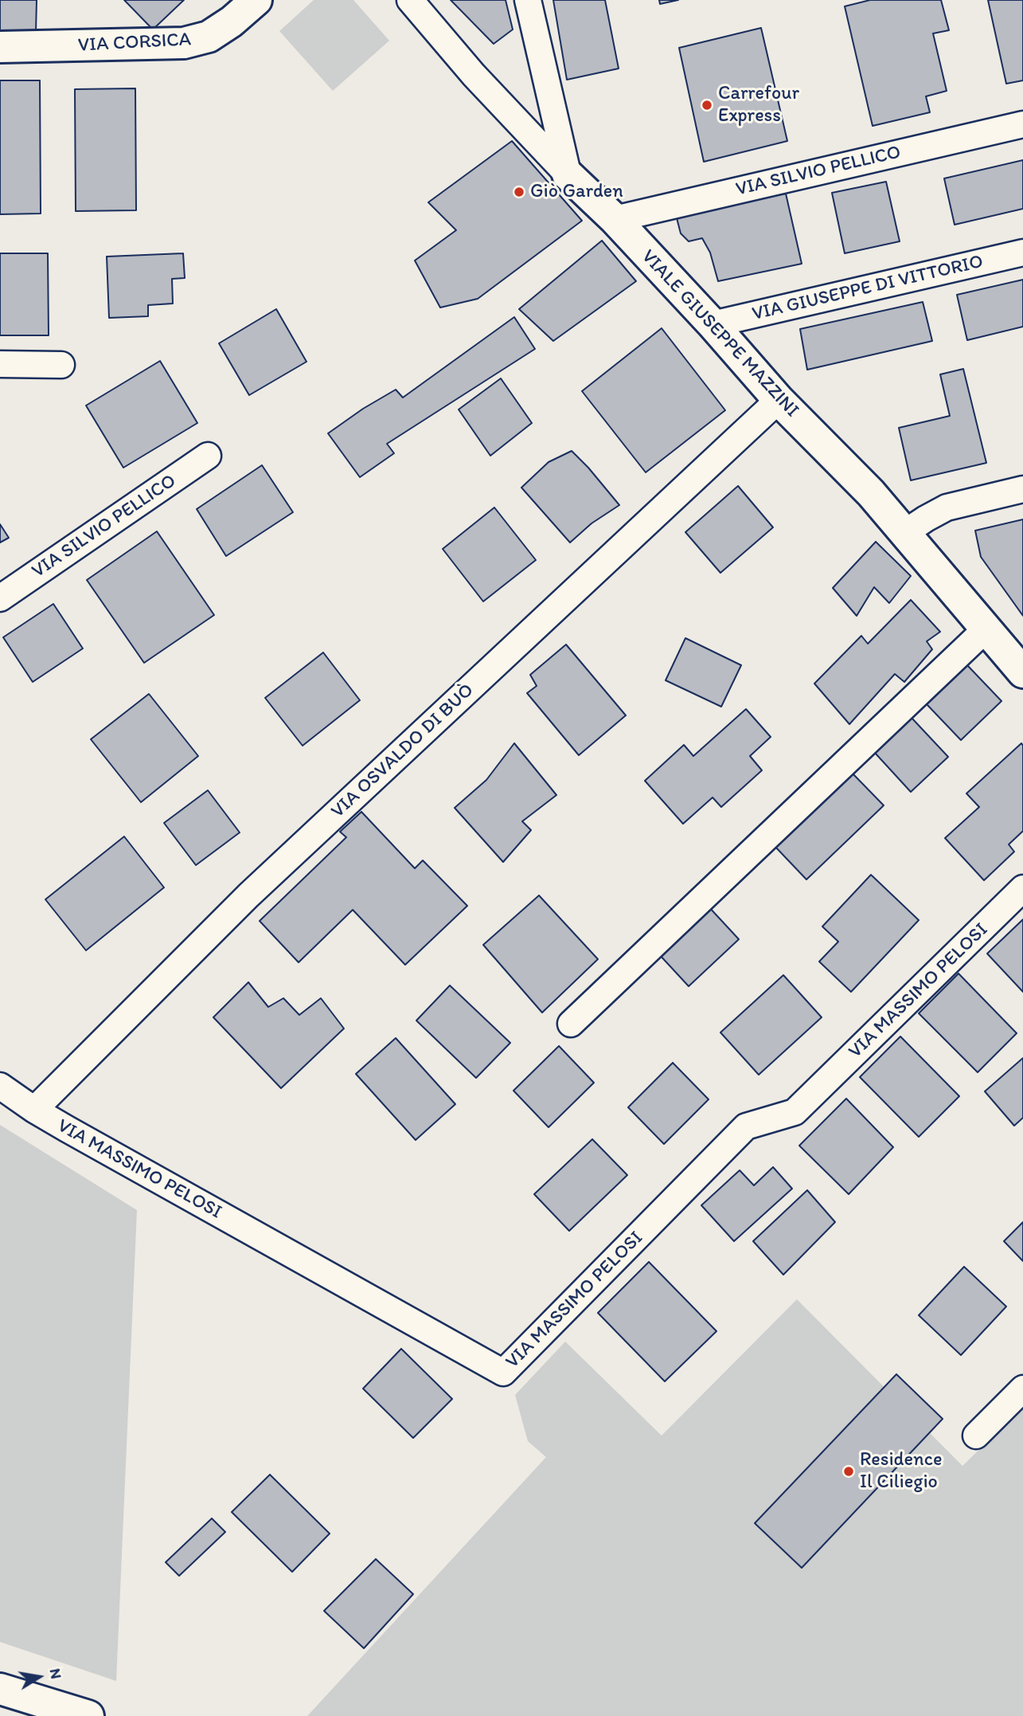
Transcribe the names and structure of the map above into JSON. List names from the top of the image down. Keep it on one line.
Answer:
{"streets":{"street":["VIA CORSICA","VIA SILVIO PELLICO","VIA GIUSEPPE DI VITTORIO","VIALE GIUSEPPE MAZZINI","VIA OSVALDO DI BUÒ","VIA MASSIMO PELOSI"]},"crossings":[["VIA SILVIO PELLICO","VIALE GIUSEPPE MAZZINI"],["VIA GIUSEPPE DI VITTORIO","VIALE GIUSEPPE MAZZINI"],["VIALE GIUSEPPE MAZZINI","VIA OSVALDO DI BUÒ"],["VIA OSVALDO DI BUÒ","VIA MASSIMO PELOSI"]],"places":["Carrefour Express","Giò Garden","Residence Il Ciliegio"],"north":"right"}
